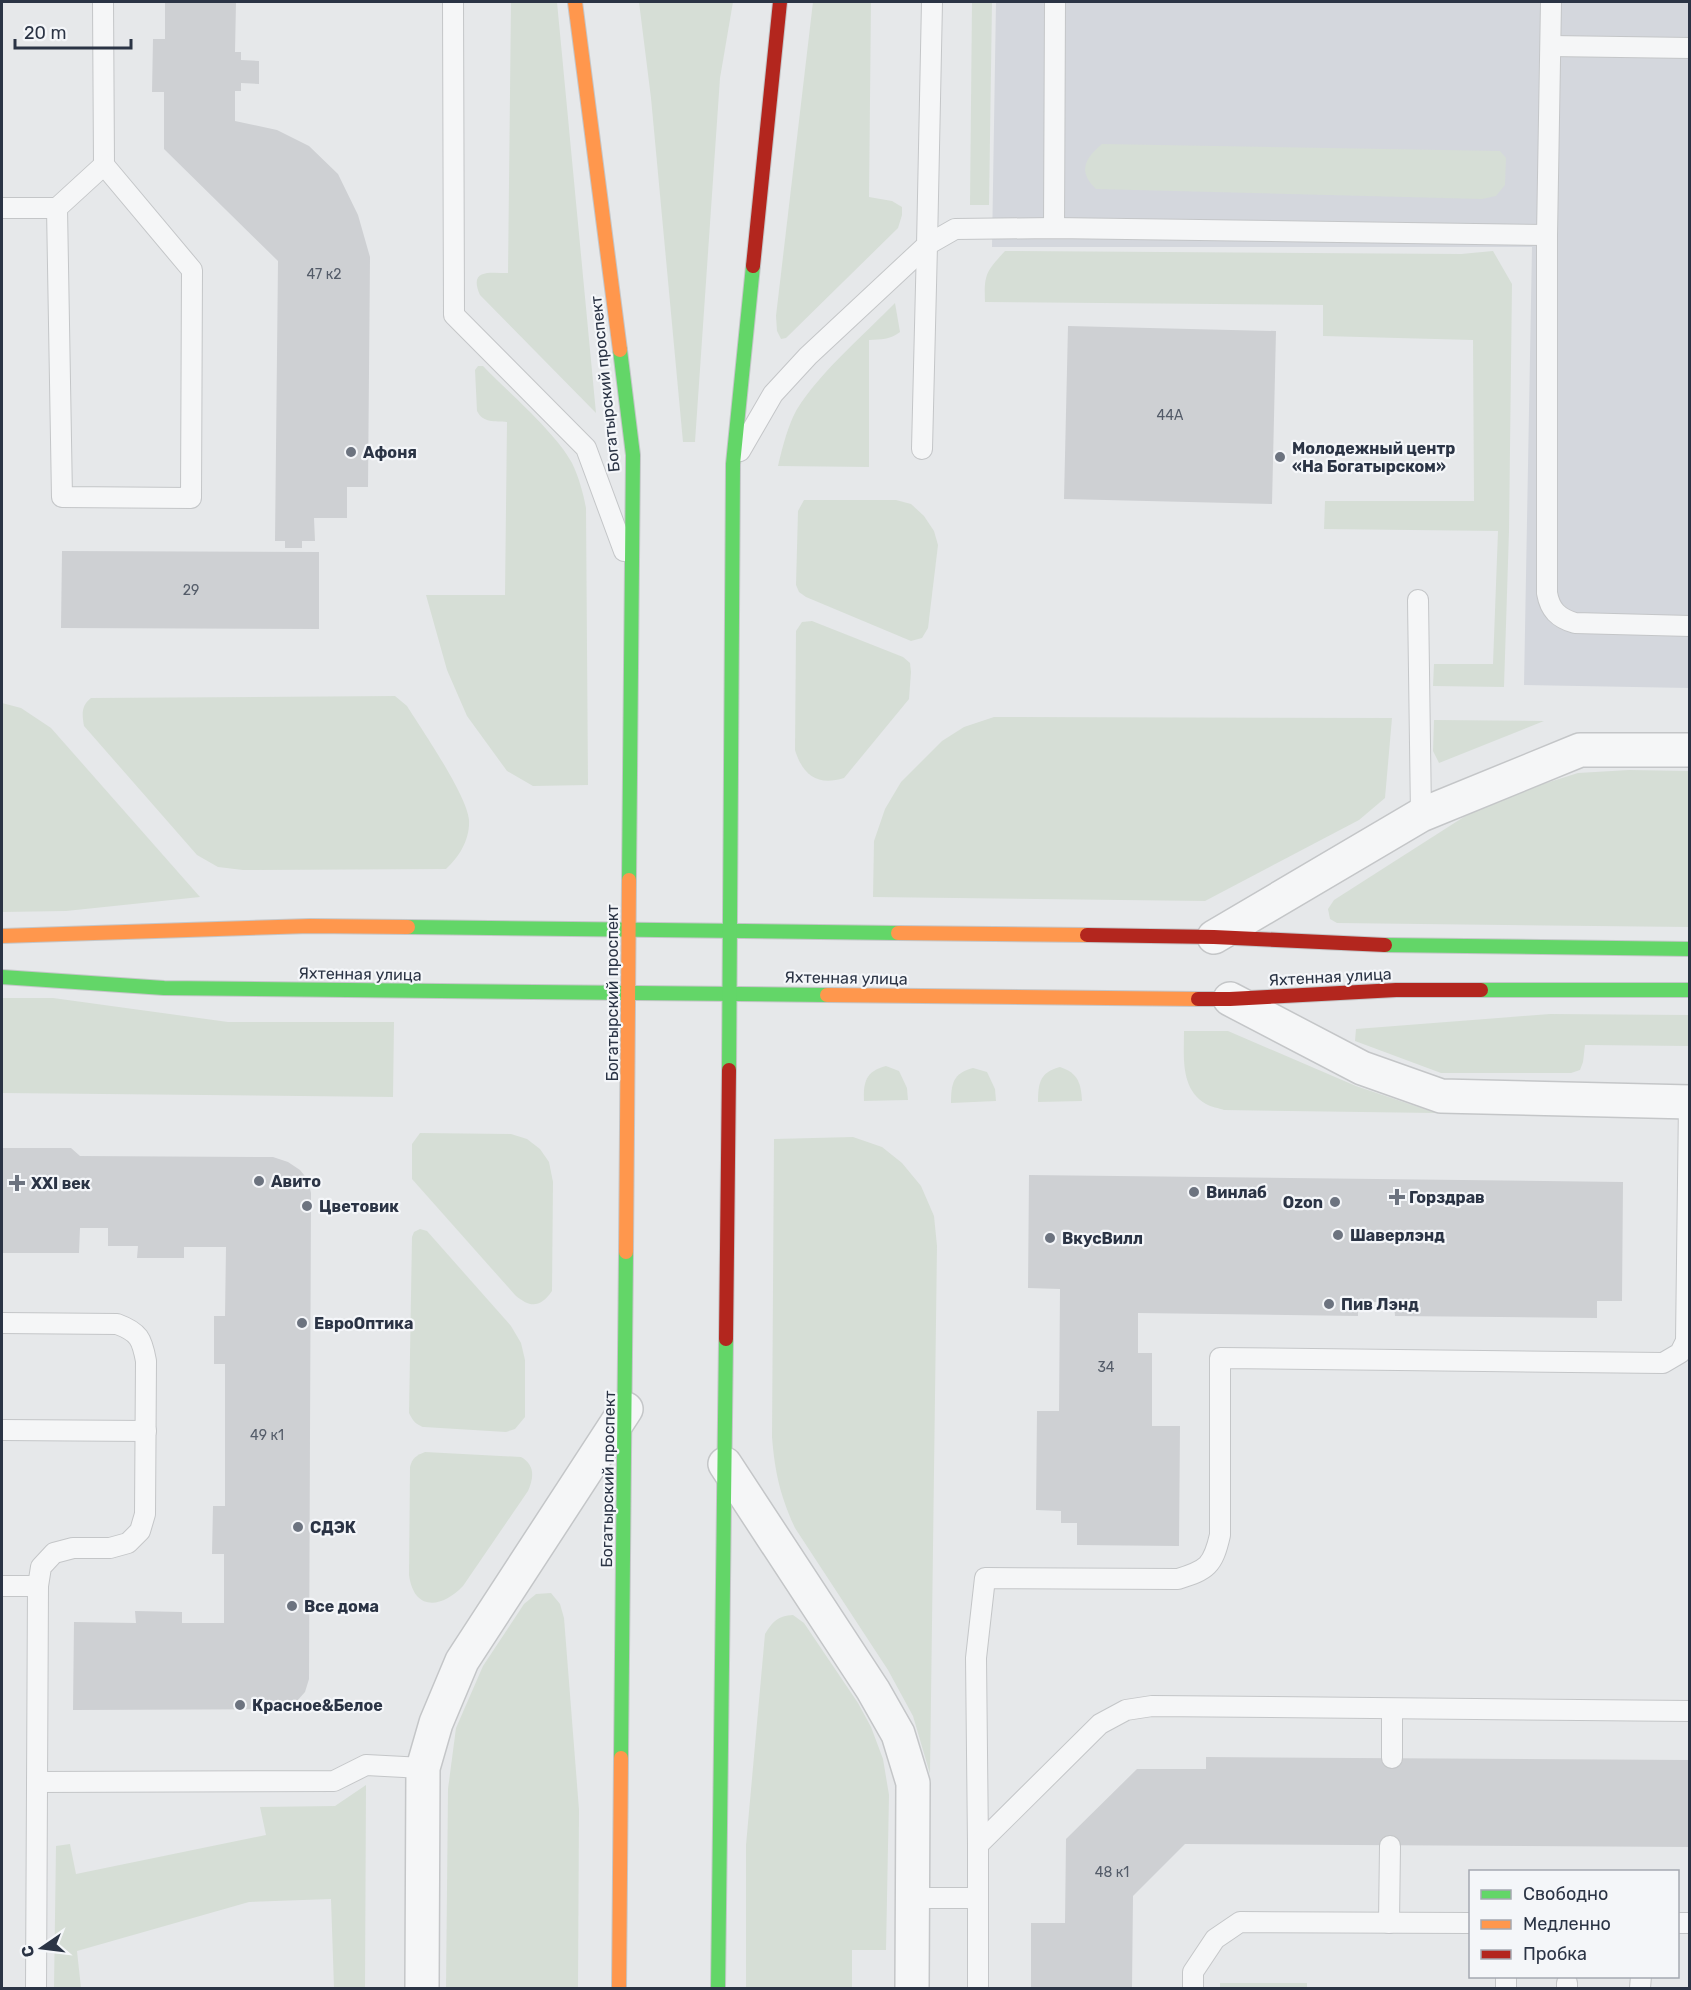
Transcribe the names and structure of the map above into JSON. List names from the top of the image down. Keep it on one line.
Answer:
{"streets":{"main road":["Богатырский проспект","Яхтенная улица"]},"crossings":[["Богатырский проспект","Яхтенная улица"]],"places":{"other":["Афоня","Молодежный центр «На Богатырском»","Авито","Винлаб","Ozon","Цветовик","Шаверлэнд","ВкусВилл","Пив Лэнд","ЕвроОптика","СДЭК","Все дома","Красное&Белое"],"health":["XXI век","Горздрав"]},"house_numbers":["47 к2","44А","29","34","49 к1","48 к1"],"legend":["Свободно","Медленно","Пробка"],"scale_bar":"20 m","north":"left"}
